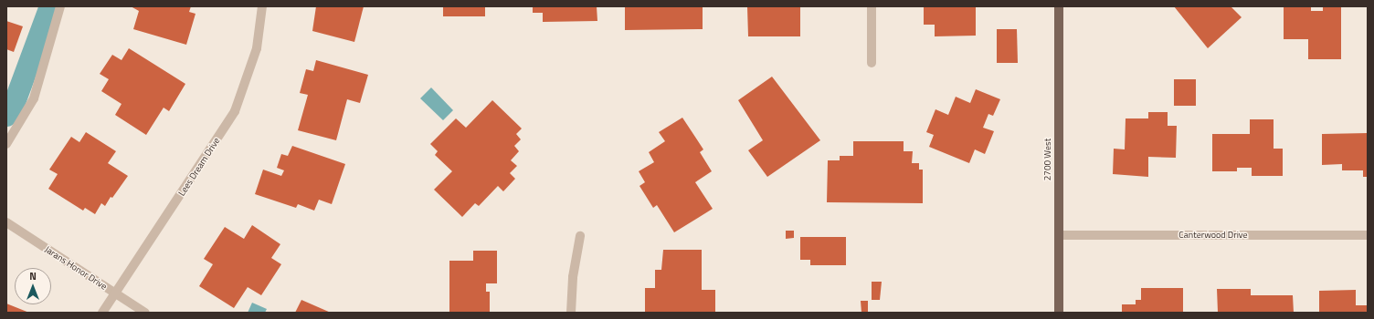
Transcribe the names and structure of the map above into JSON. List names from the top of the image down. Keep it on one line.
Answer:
{"streets":{"main road":["2700 West"],"street":["Lees Dream Drive","Canterwood Drive","Jarans Honor Drive"]},"crossings":[["2700 West","Canterwood Drive"],["Lees Dream Drive","Jarans Honor Drive"]],"north":"top"}
